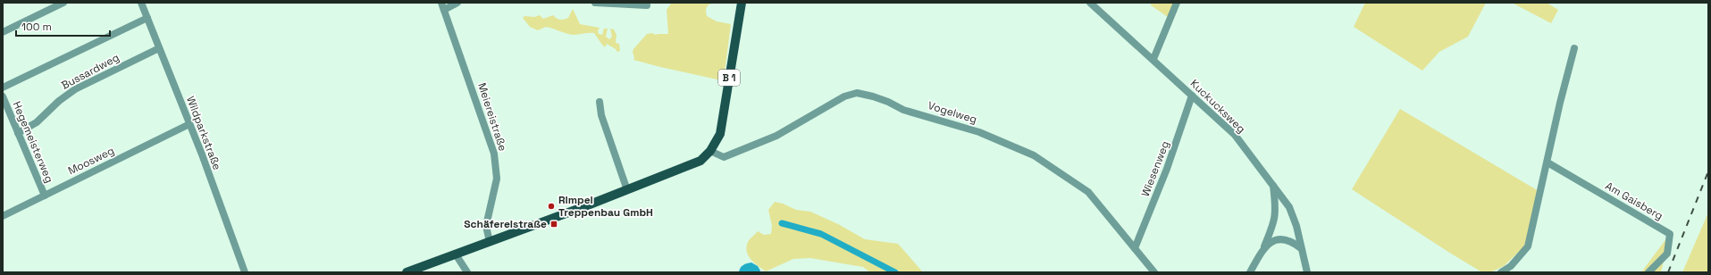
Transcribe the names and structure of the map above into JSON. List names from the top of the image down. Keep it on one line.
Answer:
{"streets":{"main road":["B 1"],"street":["Bussardweg","Kuckucksweg","Vogelweg","Meiereistraße","Wildparkstraße","Hegemeisterweg","Moosweg","Wiesenweg","Am Gaisberg"]},"crossings":[["Bussardweg","Wildparkstraße"],["Bussardweg","Hegemeisterweg"],["B 1","Vogelweg"],["B 1","Meiereistraße"],["Kuckucksweg","Wiesenweg"],["Vogelweg","Wiesenweg"],["Wildparkstraße","Moosweg"],["Hegemeisterweg","Moosweg"]],"places":{"other":["Rimpel Treppenbau GmbH"],"transit":["Schäfereistraße"]},"scale_bar":"100 m"}
